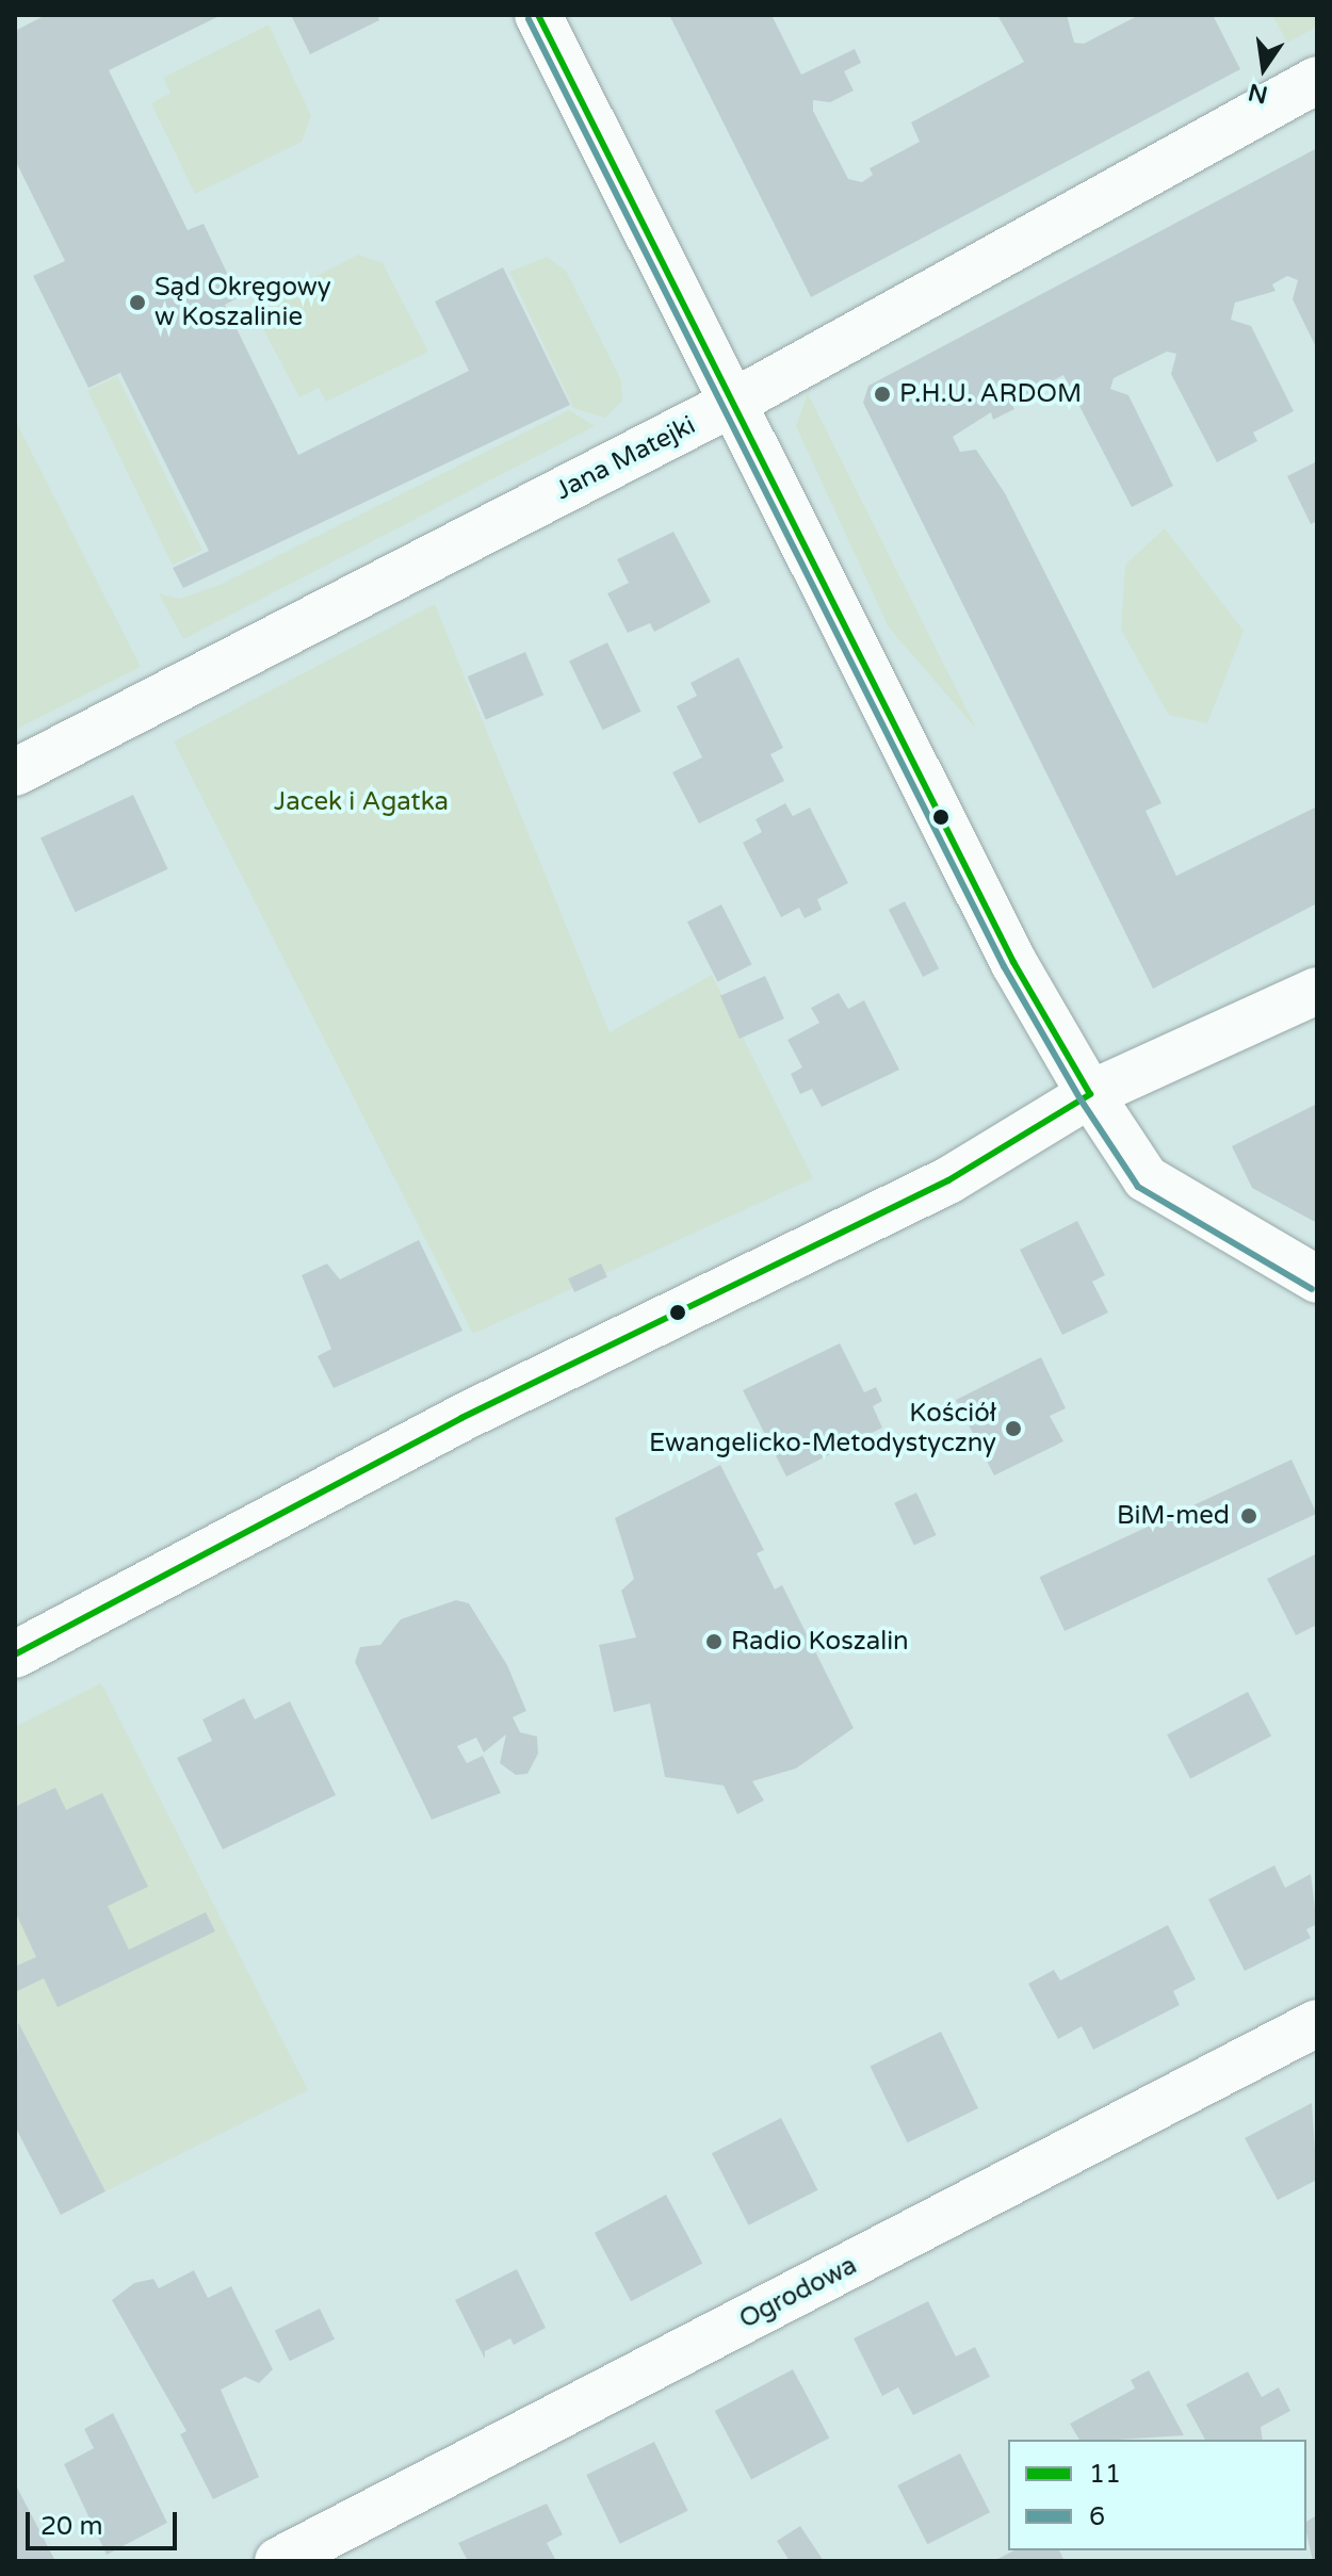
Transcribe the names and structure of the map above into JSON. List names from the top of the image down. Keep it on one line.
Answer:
{"streets":{"street":["Jana Matejki","Ogrodowa"]},"parks":["Jacek i Agatka"],"places":["Sąd Okręgowy w Koszalinie","P.H.U. ARDOM","Kościół Ewangelicko-Metodystyczny","BiM-med","Radio Koszalin"],"lines":["transit line 11","transit line 6"],"legend":["11","6"],"scale_bar":"20 m","north":"bottom"}
